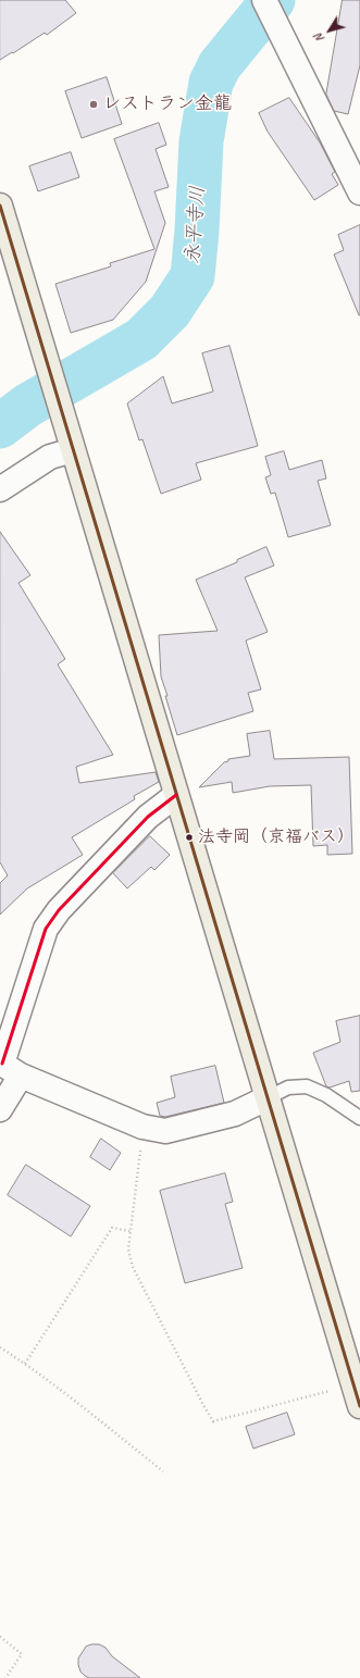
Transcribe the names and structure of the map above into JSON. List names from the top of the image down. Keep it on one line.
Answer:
{"water":["永平寺川"],"places":["レストラン金龍","法寺岡（京福バス）"],"north":"bottom left"}
